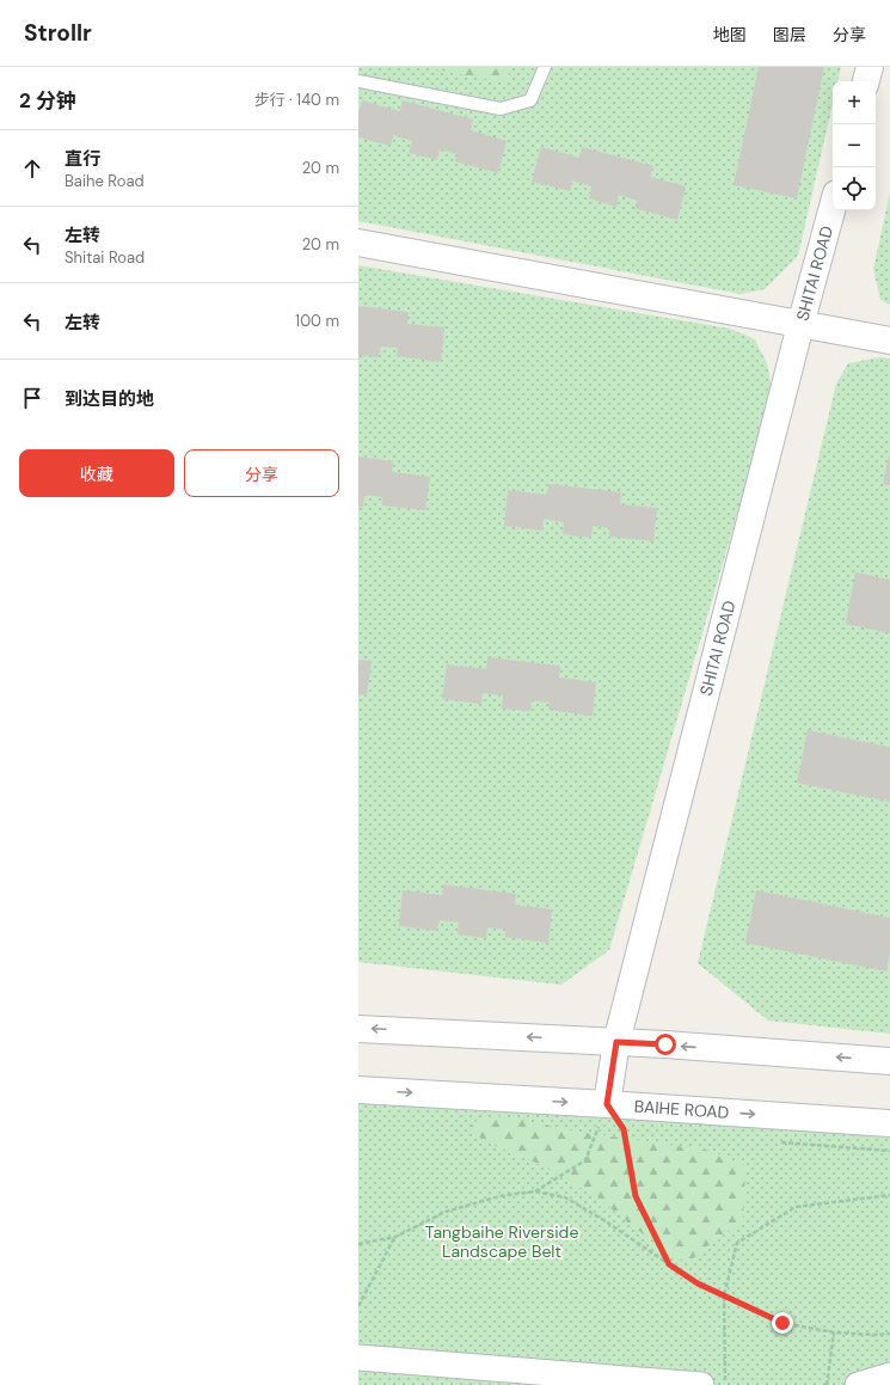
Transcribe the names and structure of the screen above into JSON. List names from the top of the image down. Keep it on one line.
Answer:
{"streets":{"street":["SHITAI ROAD","BAIHE ROAD"]},"crossings":[["SHITAI ROAD","BAIHE ROAD"]],"parks":["Tangbaihe Riverside Landscape Belt"],"page":{"header":"Strollr","nav":["地图","图层","分享"],"heading":["2 分钟","步行 · 140 m"],"map_buttons":["+","−"],"list":[["直行","Baihe Road","20 m"],["左转","Shitai Road","20 m"],["左转","100 m"],"到达目的地"],"buttons":["收藏","分享"]}}
